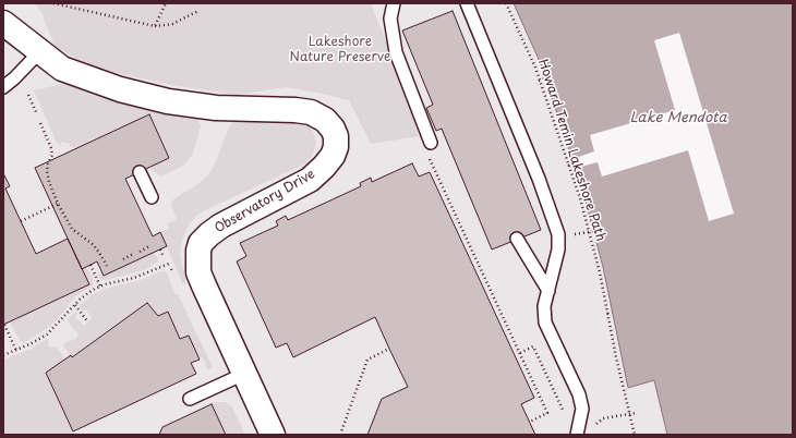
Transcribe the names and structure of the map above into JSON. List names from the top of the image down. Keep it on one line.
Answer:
{"streets":{"street":["Observatory Drive"],"path":["Howard Temin Lakeshore Path"]},"water":["Lake Mendota"],"parks":["Lakeshore Nature Preserve"]}
